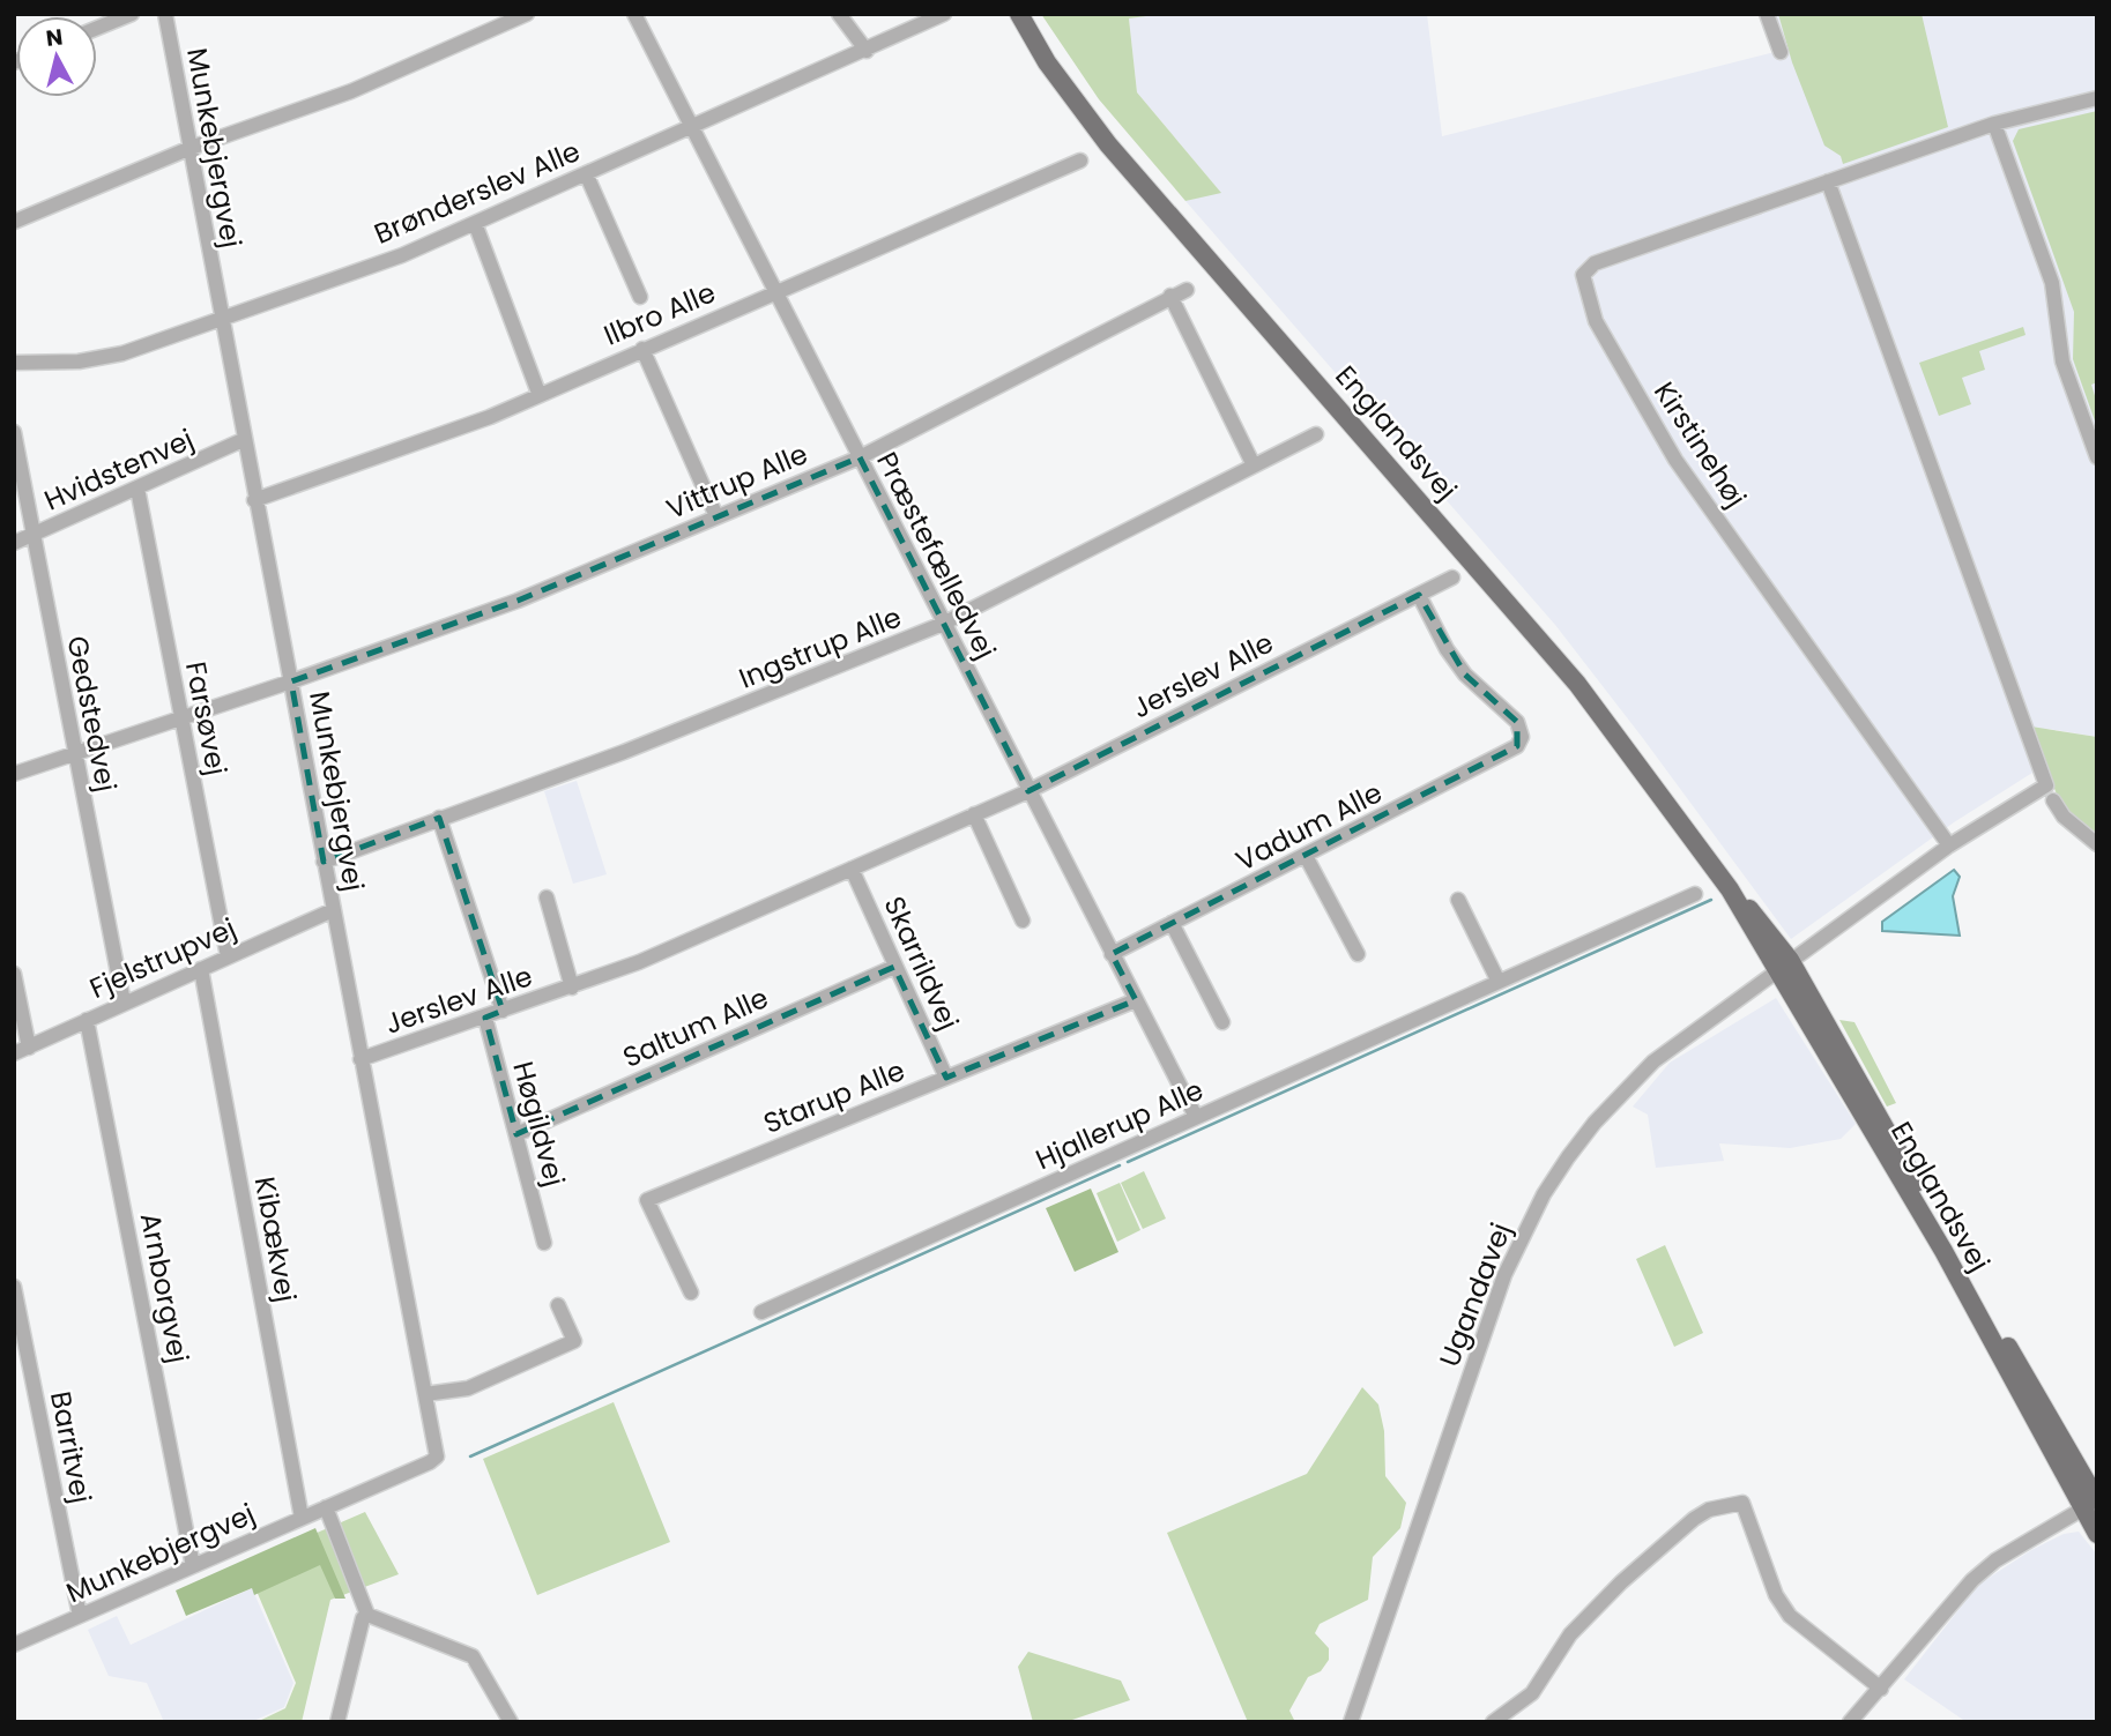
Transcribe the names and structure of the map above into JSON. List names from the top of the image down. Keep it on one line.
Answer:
{"streets":{"main road":["Englandsvej"],"street":["Munkebjergvej","Brønderslev Alle","Ilbro Alle","Kirstinehøj","Hvidstenvej","Vittrup Alle","Præstefælledvej","Ingstrup Alle","Jerslev Alle","Gedstedvej","Farsøvej","Vadum Alle","Fjelstrupvej","Skarrildvej","Saltum Alle","Starup Alle","Høgildvej","Hjallerup Alle","Kibækvej","Arnborgvej","Ugandavej","Barritvej"]},"crossings":[["Munkebjergvej","Brønderslev Alle"],["Munkebjergvej","Ilbro Alle"],["Munkebjergvej","Hvidstenvej"],["Munkebjergvej","Vittrup Alle"],["Munkebjergvej","Ingstrup Alle"],["Munkebjergvej","Jerslev Alle"],["Munkebjergvej","Fjelstrupvej"],["Munkebjergvej","Kibækvej"],["Munkebjergvej","Arnborgvej"],["Munkebjergvej","Barritvej"],["Brønderslev Alle","Præstefælledvej"],["Ilbro Alle","Præstefælledvej"],["Englandsvej","Ugandavej"],["Hvidstenvej","Gedstedvej"],["Hvidstenvej","Farsøvej"],["Vittrup Alle","Præstefælledvej"],["Vittrup Alle","Gedstedvej"],["Vittrup Alle","Farsøvej"],["Præstefælledvej","Ingstrup Alle"],["Præstefælledvej","Jerslev Alle"],["Præstefælledvej","Vadum Alle"],["Præstefælledvej","Starup Alle"],["Præstefælledvej","Hjallerup Alle"],["Jerslev Alle","Vadum Alle"],["Jerslev Alle","Skarrildvej"],["Jerslev Alle","Høgildvej"],["Gedstedvej","Fjelstrupvej"],["Farsøvej","Fjelstrupvej"],["Fjelstrupvej","Kibækvej"],["Fjelstrupvej","Arnborgvej"],["Skarrildvej","Saltum Alle"],["Skarrildvej","Starup Alle"],["Saltum Alle","Høgildvej"]],"north":"top"}
